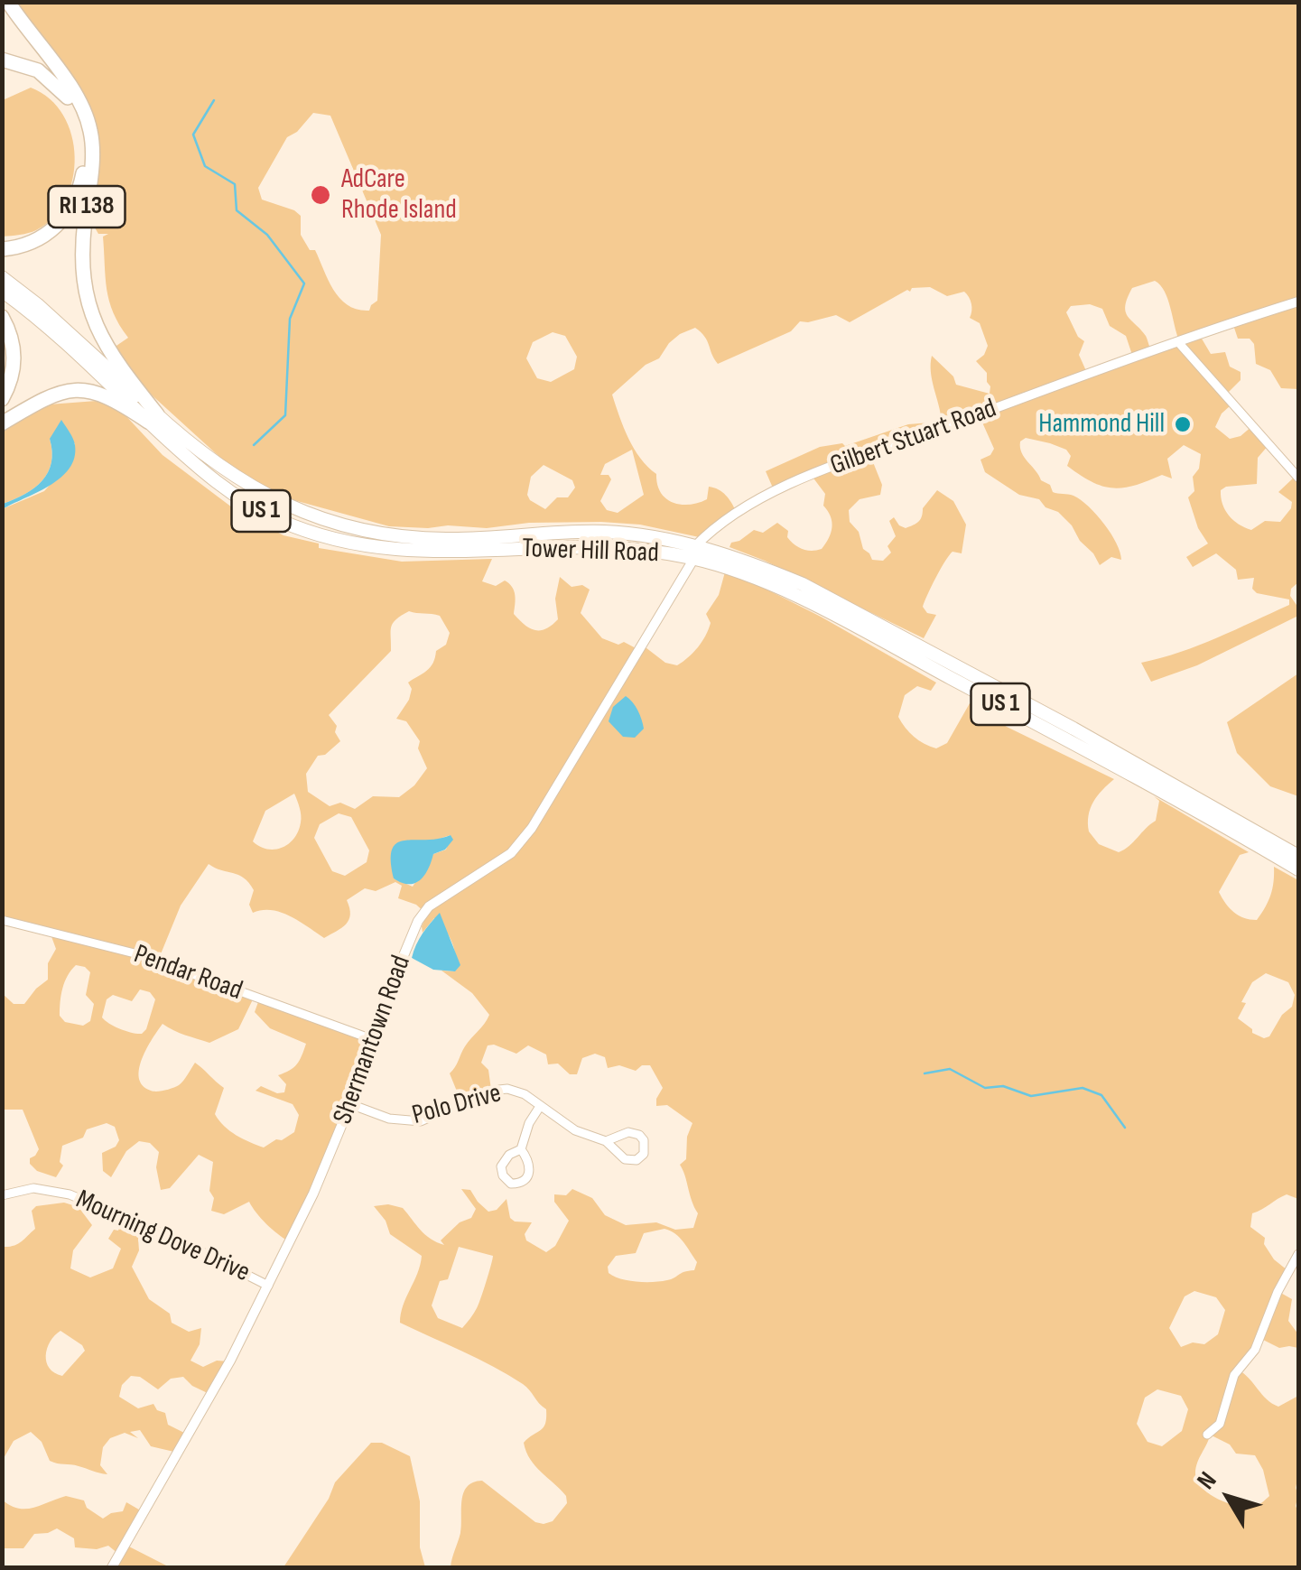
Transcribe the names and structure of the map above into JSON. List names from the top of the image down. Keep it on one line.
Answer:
{"streets":{"highway":["RI 138","US 1","Tower Hill Road"],"street":["Gilbert Stuart Road","Pendar Road","Shermantown Road","Polo Drive","Mourning Dove Drive"]},"crossings":[["RI 138","Tower Hill Road"],["Gilbert Stuart Road","Tower Hill Road"],["Gilbert Stuart Road","Shermantown Road"],["Tower Hill Road","Shermantown Road"],["Pendar Road","Shermantown Road"],["Shermantown Road","Polo Drive"],["Shermantown Road","Mourning Dove Drive"]],"places":["AdCare Rhode Island","Hammond Hill"],"north":"top left"}
